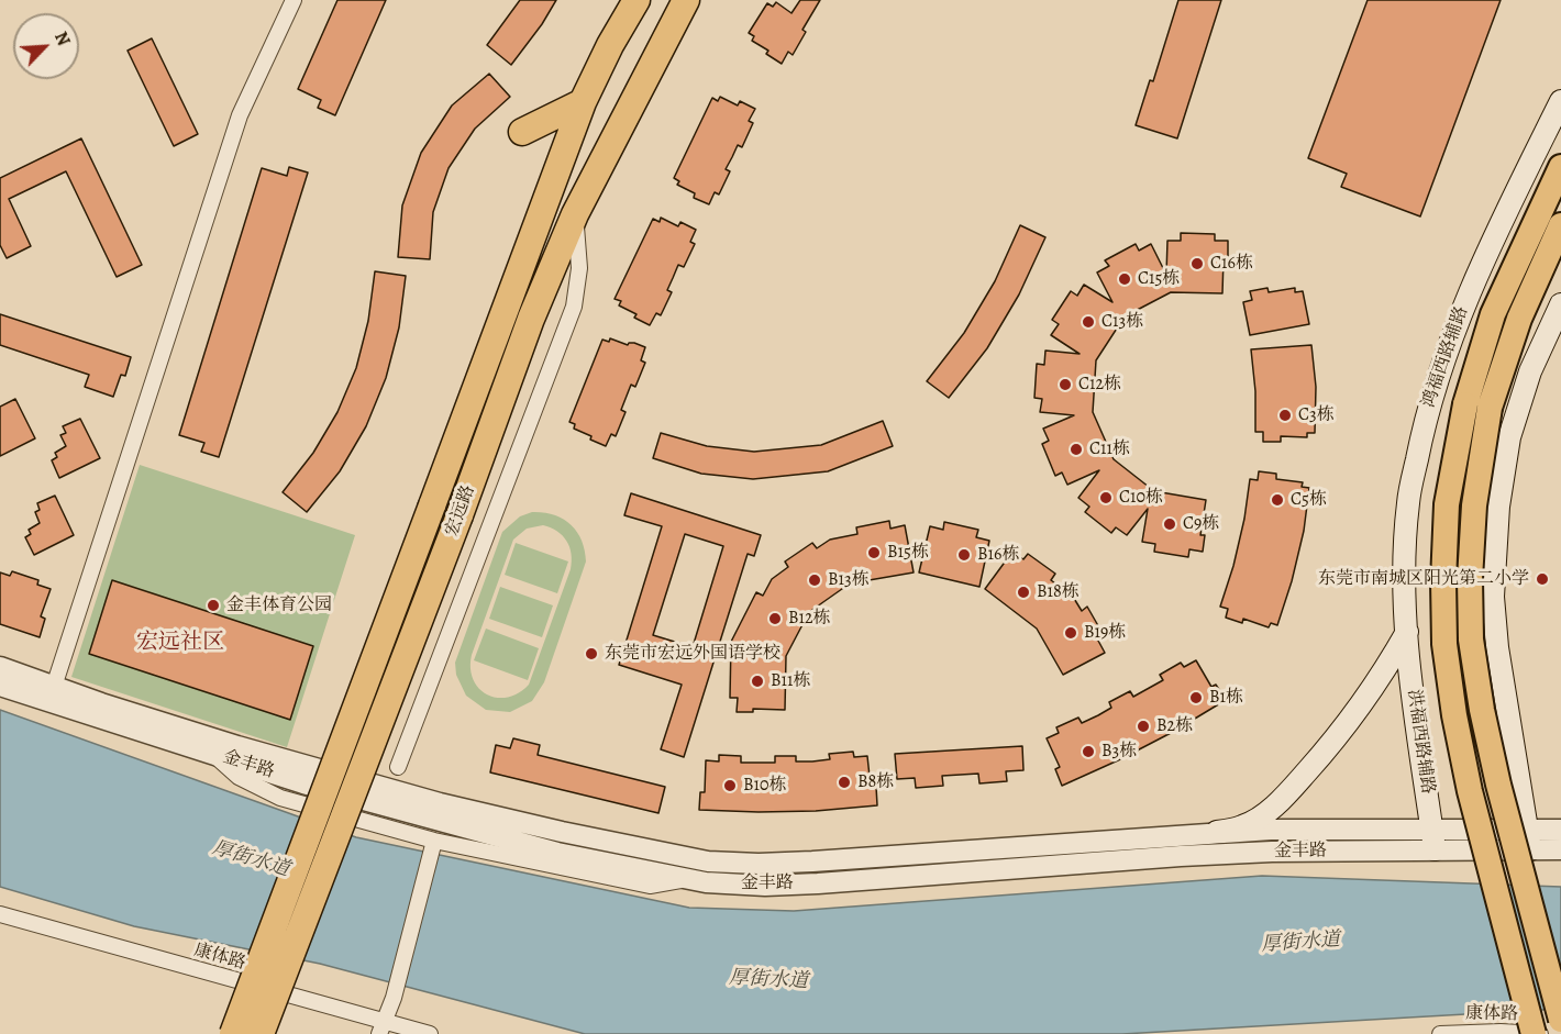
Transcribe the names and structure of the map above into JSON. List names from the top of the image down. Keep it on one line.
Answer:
{"streets":{"highway":["宏远路"],"main road":["鸿福西路辅路","洪福西路辅路"],"street":["金丰路","康体路"]},"crossings":[["鸿福西路辅路","洪福西路辅路"],["洪福西路辅路","金丰路"]],"districts":["宏远社区"],"water":["厚街水道"],"places":["C16栋","C15栋","C13栋","C12栋","C3栋","C11栋","C10栋","C5栋","C9栋","B15栋","B16栋","东莞市南城区阳光第二小学","B13栋","B18栋","金丰体育公园","B12栋","B19栋","东莞市宏远外国语学校","B11栋","B1栋","B2栋","B3栋","B8栋","B10栋"],"north":"top right"}
